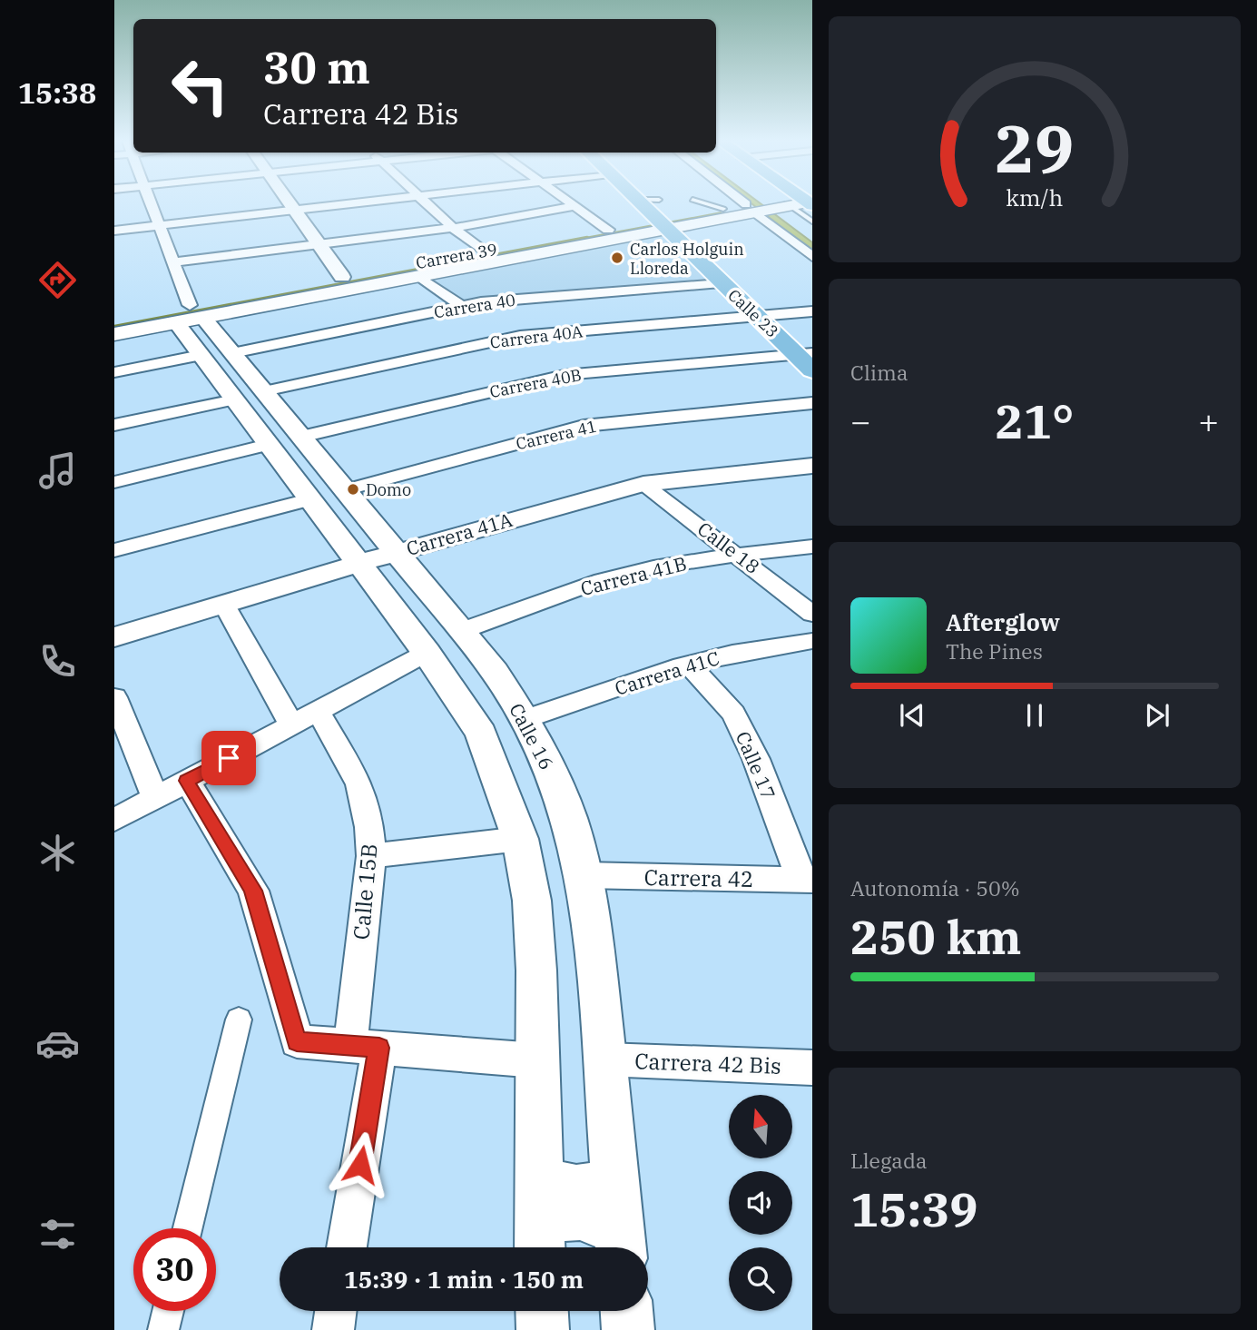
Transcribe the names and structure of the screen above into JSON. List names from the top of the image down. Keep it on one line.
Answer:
{"streets":{"main road":["Carrera 39","Calle 23"],"street":["Carrera 40","Carrera 40A","Carrera 40B","Carrera 41","Carrera 41A","Calle 18","Carrera 41B","Carrera 41C","Calle 16","Calle 17","Carrera 42","Calle 15B","Carrera 42 Bis"]},"crossings":[["Carrera 39","Calle 23"],["Carrera 39","Calle 16"],["Carrera 40","Calle 23"],["Carrera 40","Calle 16"],["Calle 23","Carrera 40A"],["Calle 23","Carrera 40B"],["Carrera 40A","Calle 16"],["Carrera 40B","Calle 16"],["Carrera 41","Calle 16"],["Carrera 41A","Calle 18"],["Carrera 41A","Calle 16"],["Carrera 41A","Calle 15B"],["Calle 18","Carrera 41B"],["Carrera 41B","Calle 16"],["Carrera 41C","Calle 16"],["Carrera 41C","Calle 17"],["Calle 16","Carrera 42"],["Calle 16","Carrera 42 Bis"],["Calle 17","Carrera 42"]],"places":["Carlos Holguin Lloreda","Domo"],"north":"top","page":{"tabs":"15:38","turn":["30 m","Carrera 42 Bis"],"tile":["Clima",["Autonomía · 50%","250 km"],["Llegada","15:39"]],"heat":["−","21°","+"],"song":["Afterglow","The Pines"],"limit":"30","trip":"15:39 · 1 min · 150 m","gauge":["29","km/h"]}}
